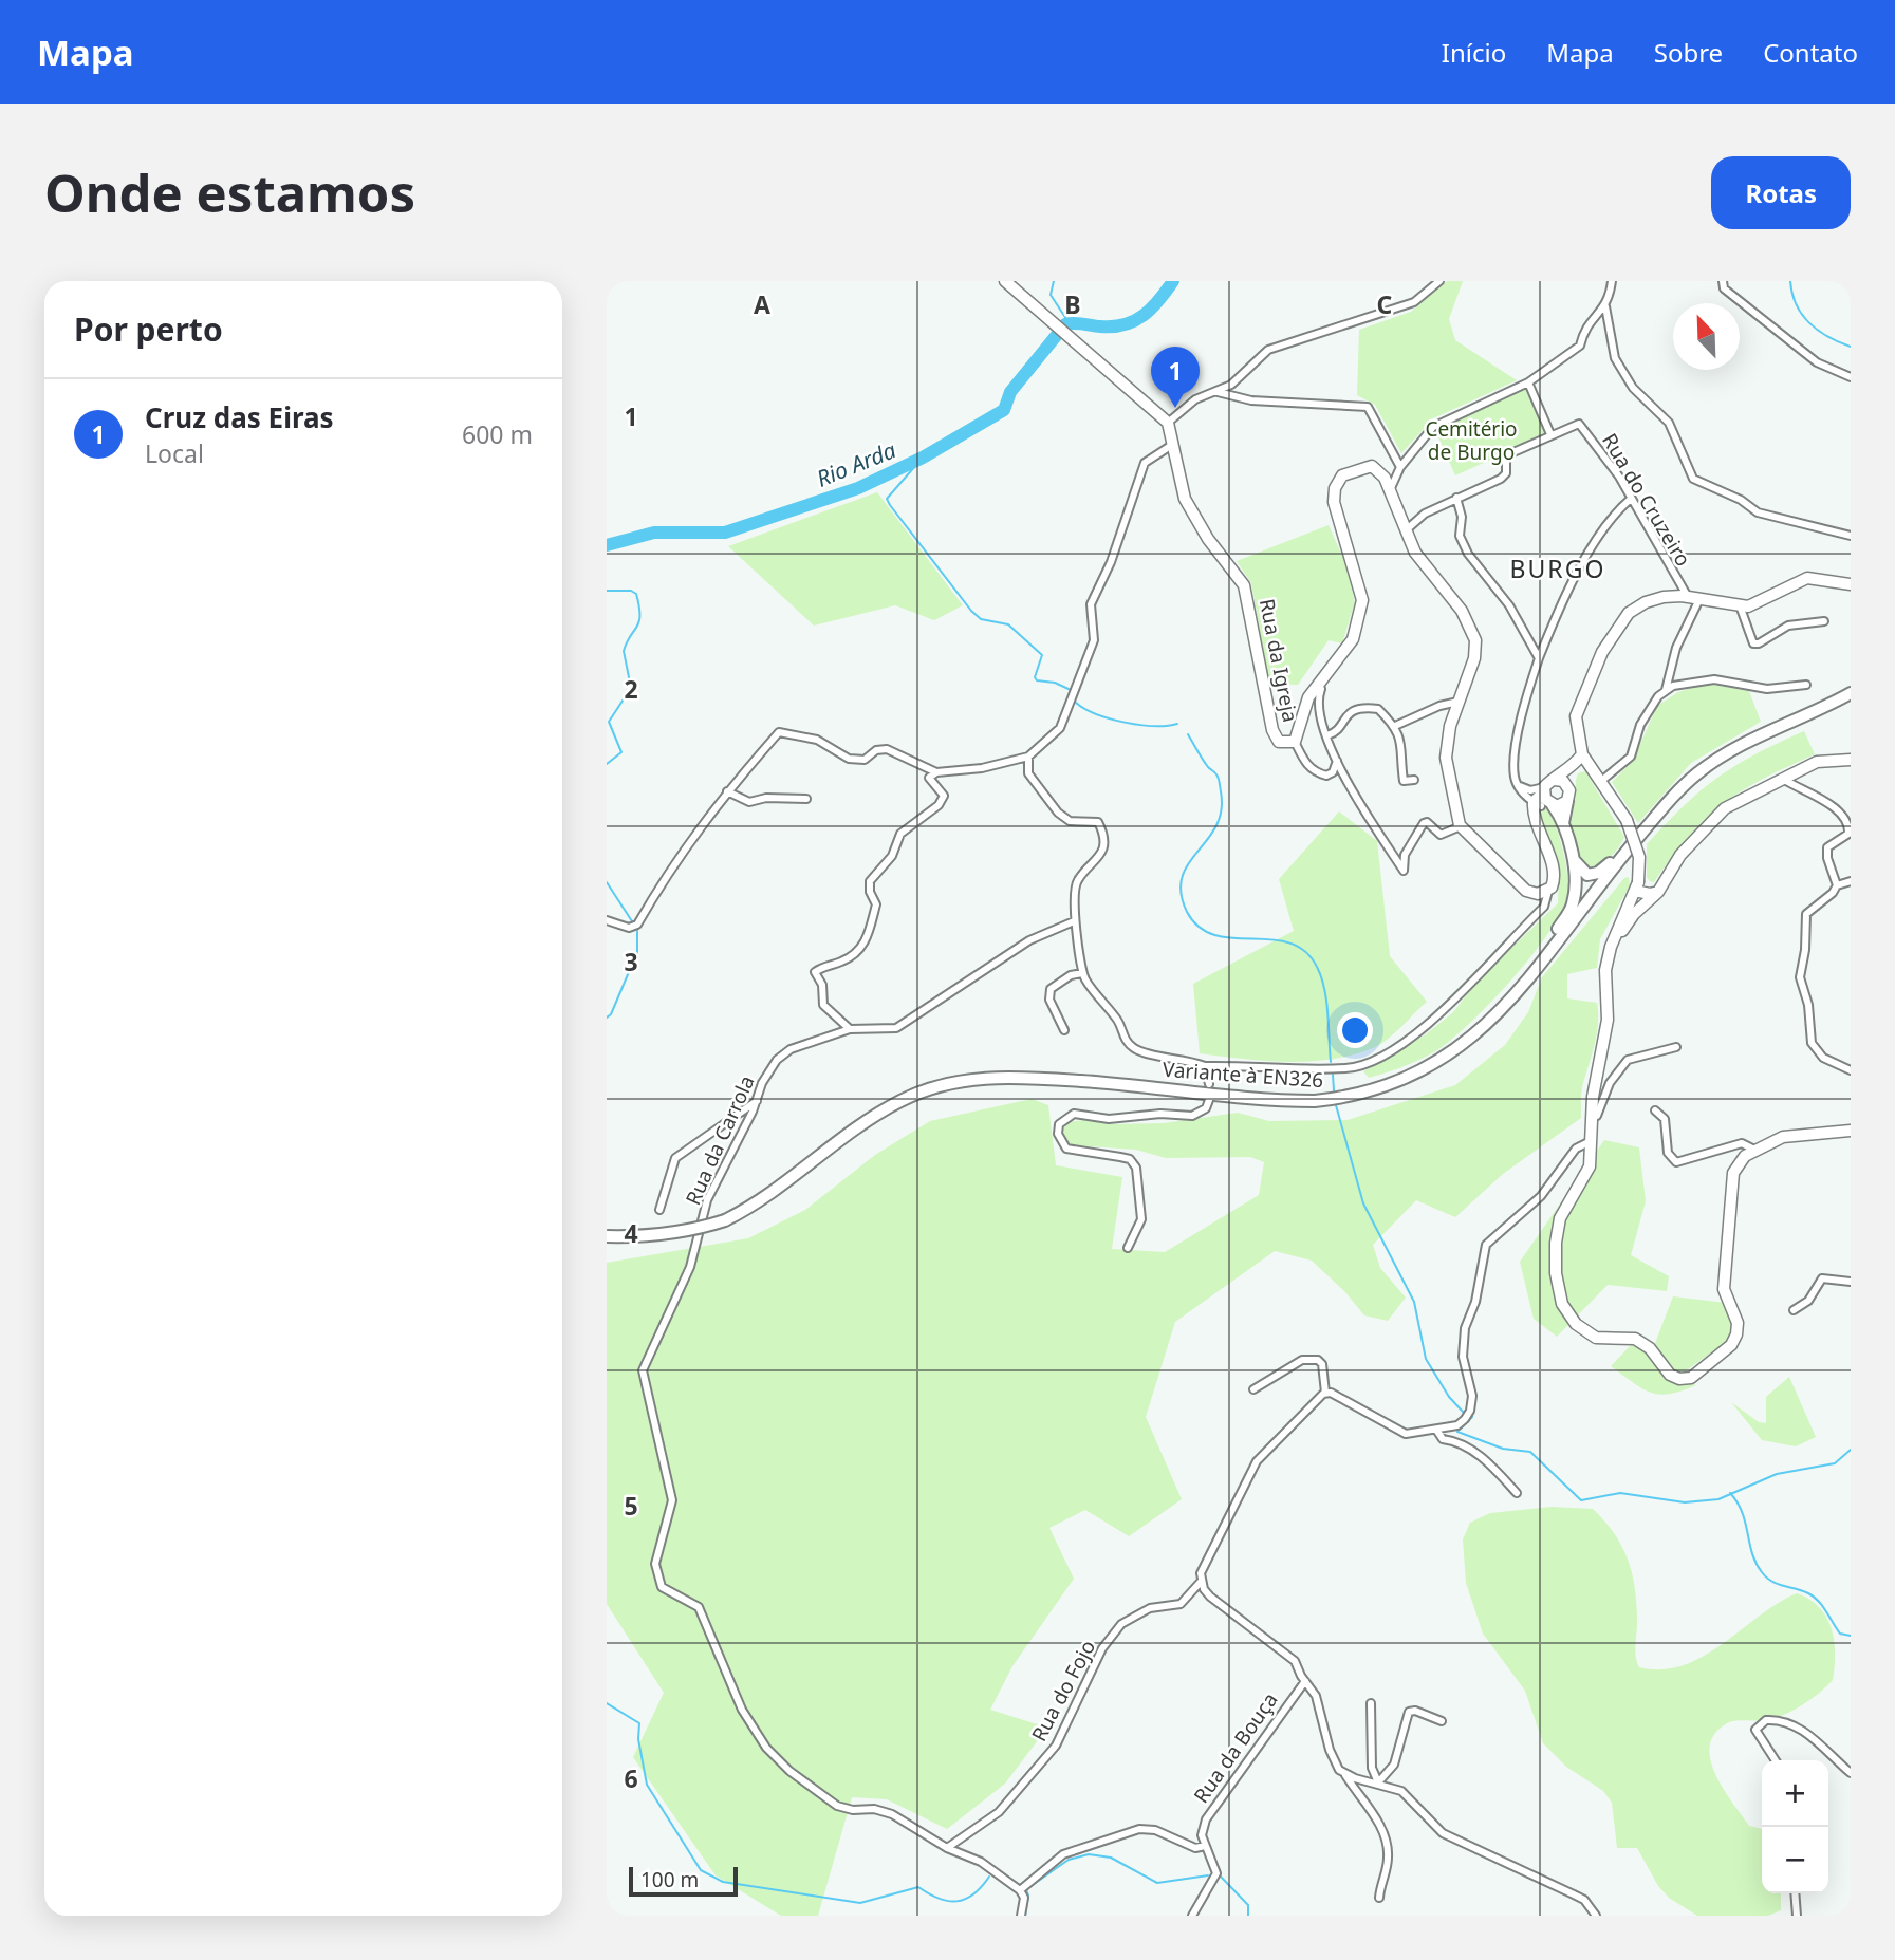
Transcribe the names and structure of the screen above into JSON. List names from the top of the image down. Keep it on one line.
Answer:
{"streets":{"main road":["Variante à EN326"],"street":["Rua do Cruzeiro","Rua da Igreja","Rua da Carrola","Rua do Fojo","Rua da Bouça"]},"crossings":[["Rua da Carrola","Rua do Fojo"]],"districts":["BURGO"],"water":["Rio Arda"],"parks":["Cemitério de Burgo"],"scale_bar":"100 m","north":"top left","page":{"header":"Mapa","nav":["Início","Mapa","Sobre","Contato"],"buttons":"Rotas","title":"Onde estamos","heading":"Por perto","pins":"1","list":[{"mark":"1","name":"Cruz das Eiras","note":"Local","value":"600 m"}],"map_buttons":["+","−"],"scale":"100 m"},"grid":{"columns":["A","B","C"],"rows":["1","2","3","4","5","6"]}}
